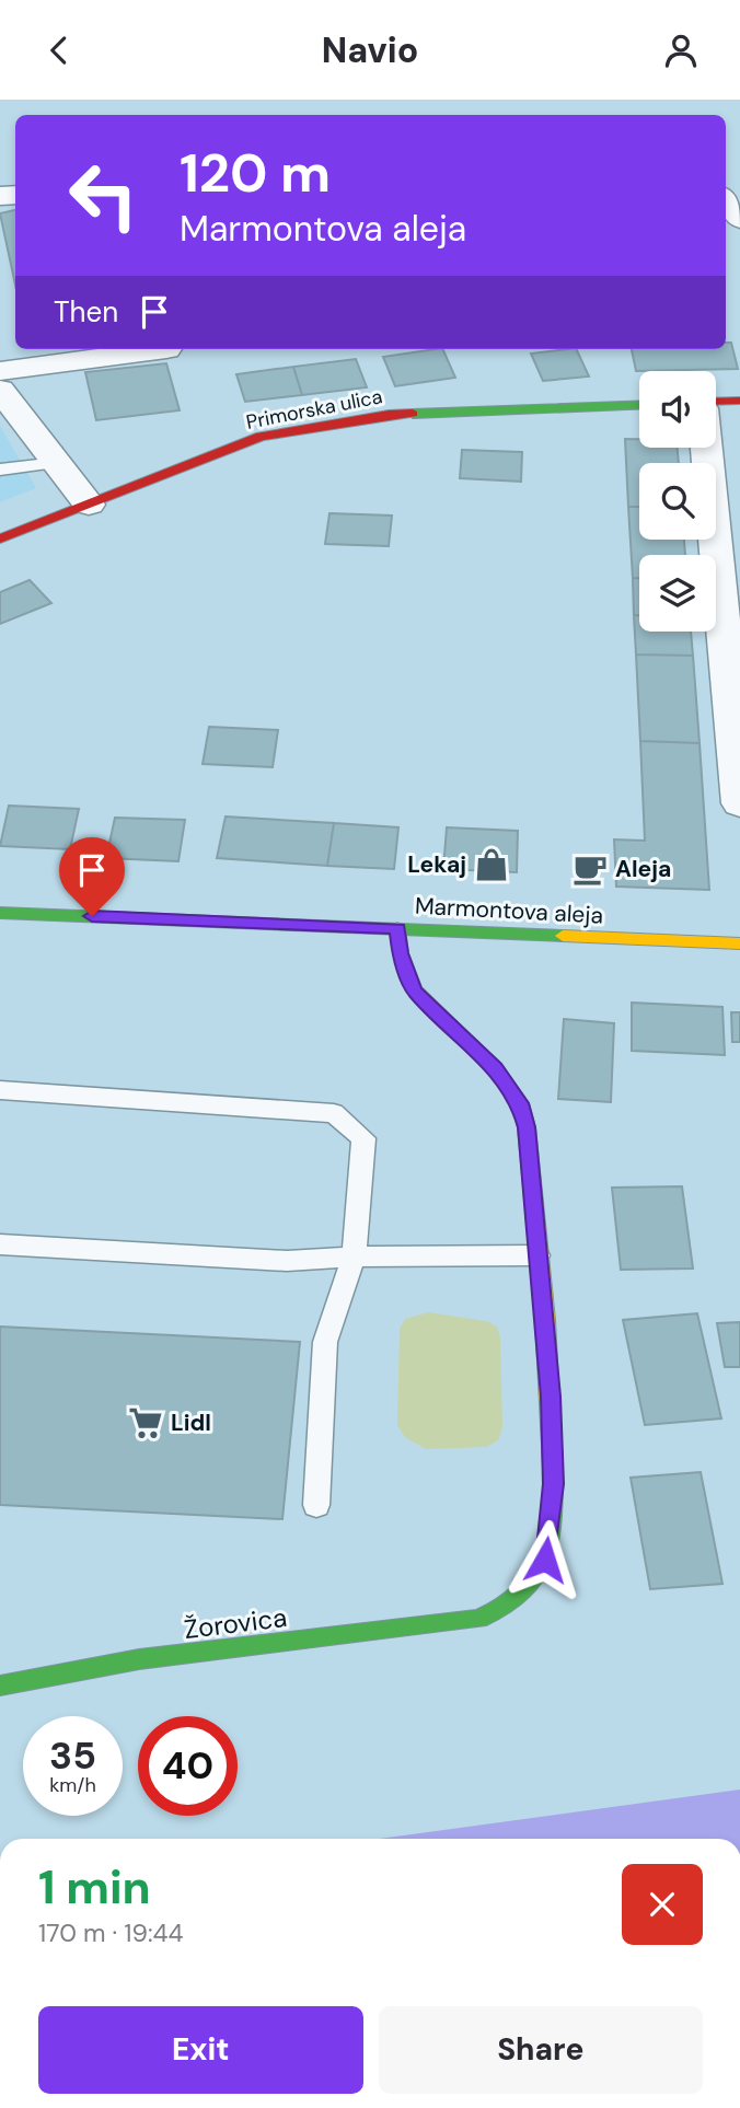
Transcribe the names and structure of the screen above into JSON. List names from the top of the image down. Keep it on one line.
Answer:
{"streets":{"main road":["Primorska ulica","Marmontova aleja","Žorovica"]},"crossings":[["Marmontova aleja","Žorovica"]],"places":{"shop":["Lekaj"],"cafe":["Aleja"],"supermarket":["Lidl"]},"page":{"header":"Navio","turn":["120 m","Marmontova aleja"],"then":"Then","speed":"35 km/h","limit":"40","heading":["1 min","170 m · 19:44"],"buttons":["Exit","Share"]}}
